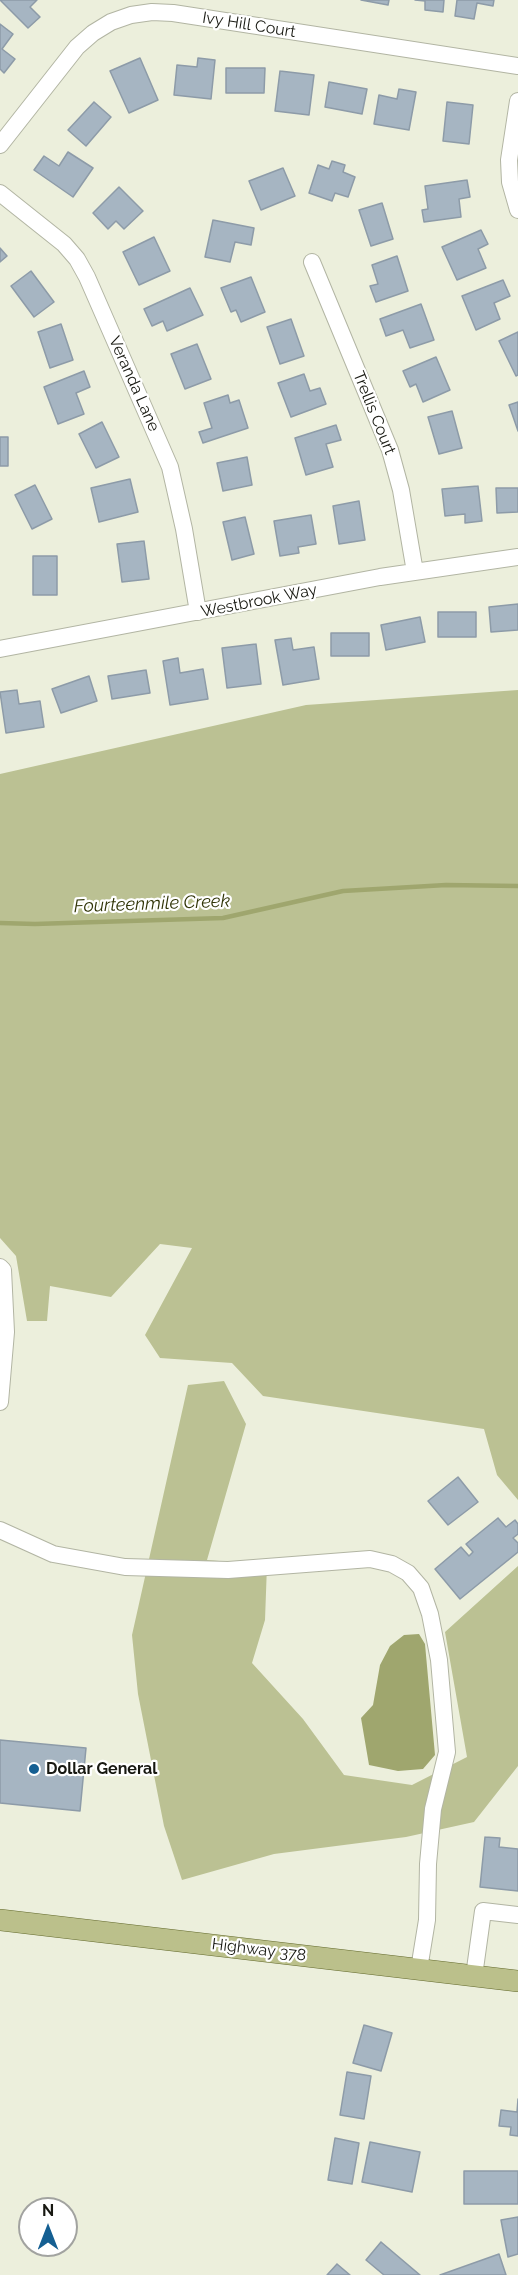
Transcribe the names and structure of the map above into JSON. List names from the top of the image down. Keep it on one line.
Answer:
{"streets":{"main road":["Highway 378"],"street":["Ivy Hill Court","Veranda Lane","Trellis Court","Westbrook Way"]},"crossings":[["Veranda Lane","Westbrook Way"],["Trellis Court","Westbrook Way"]],"water":["Fourteenmile Creek"],"places":["Dollar General"],"north":"top"}
